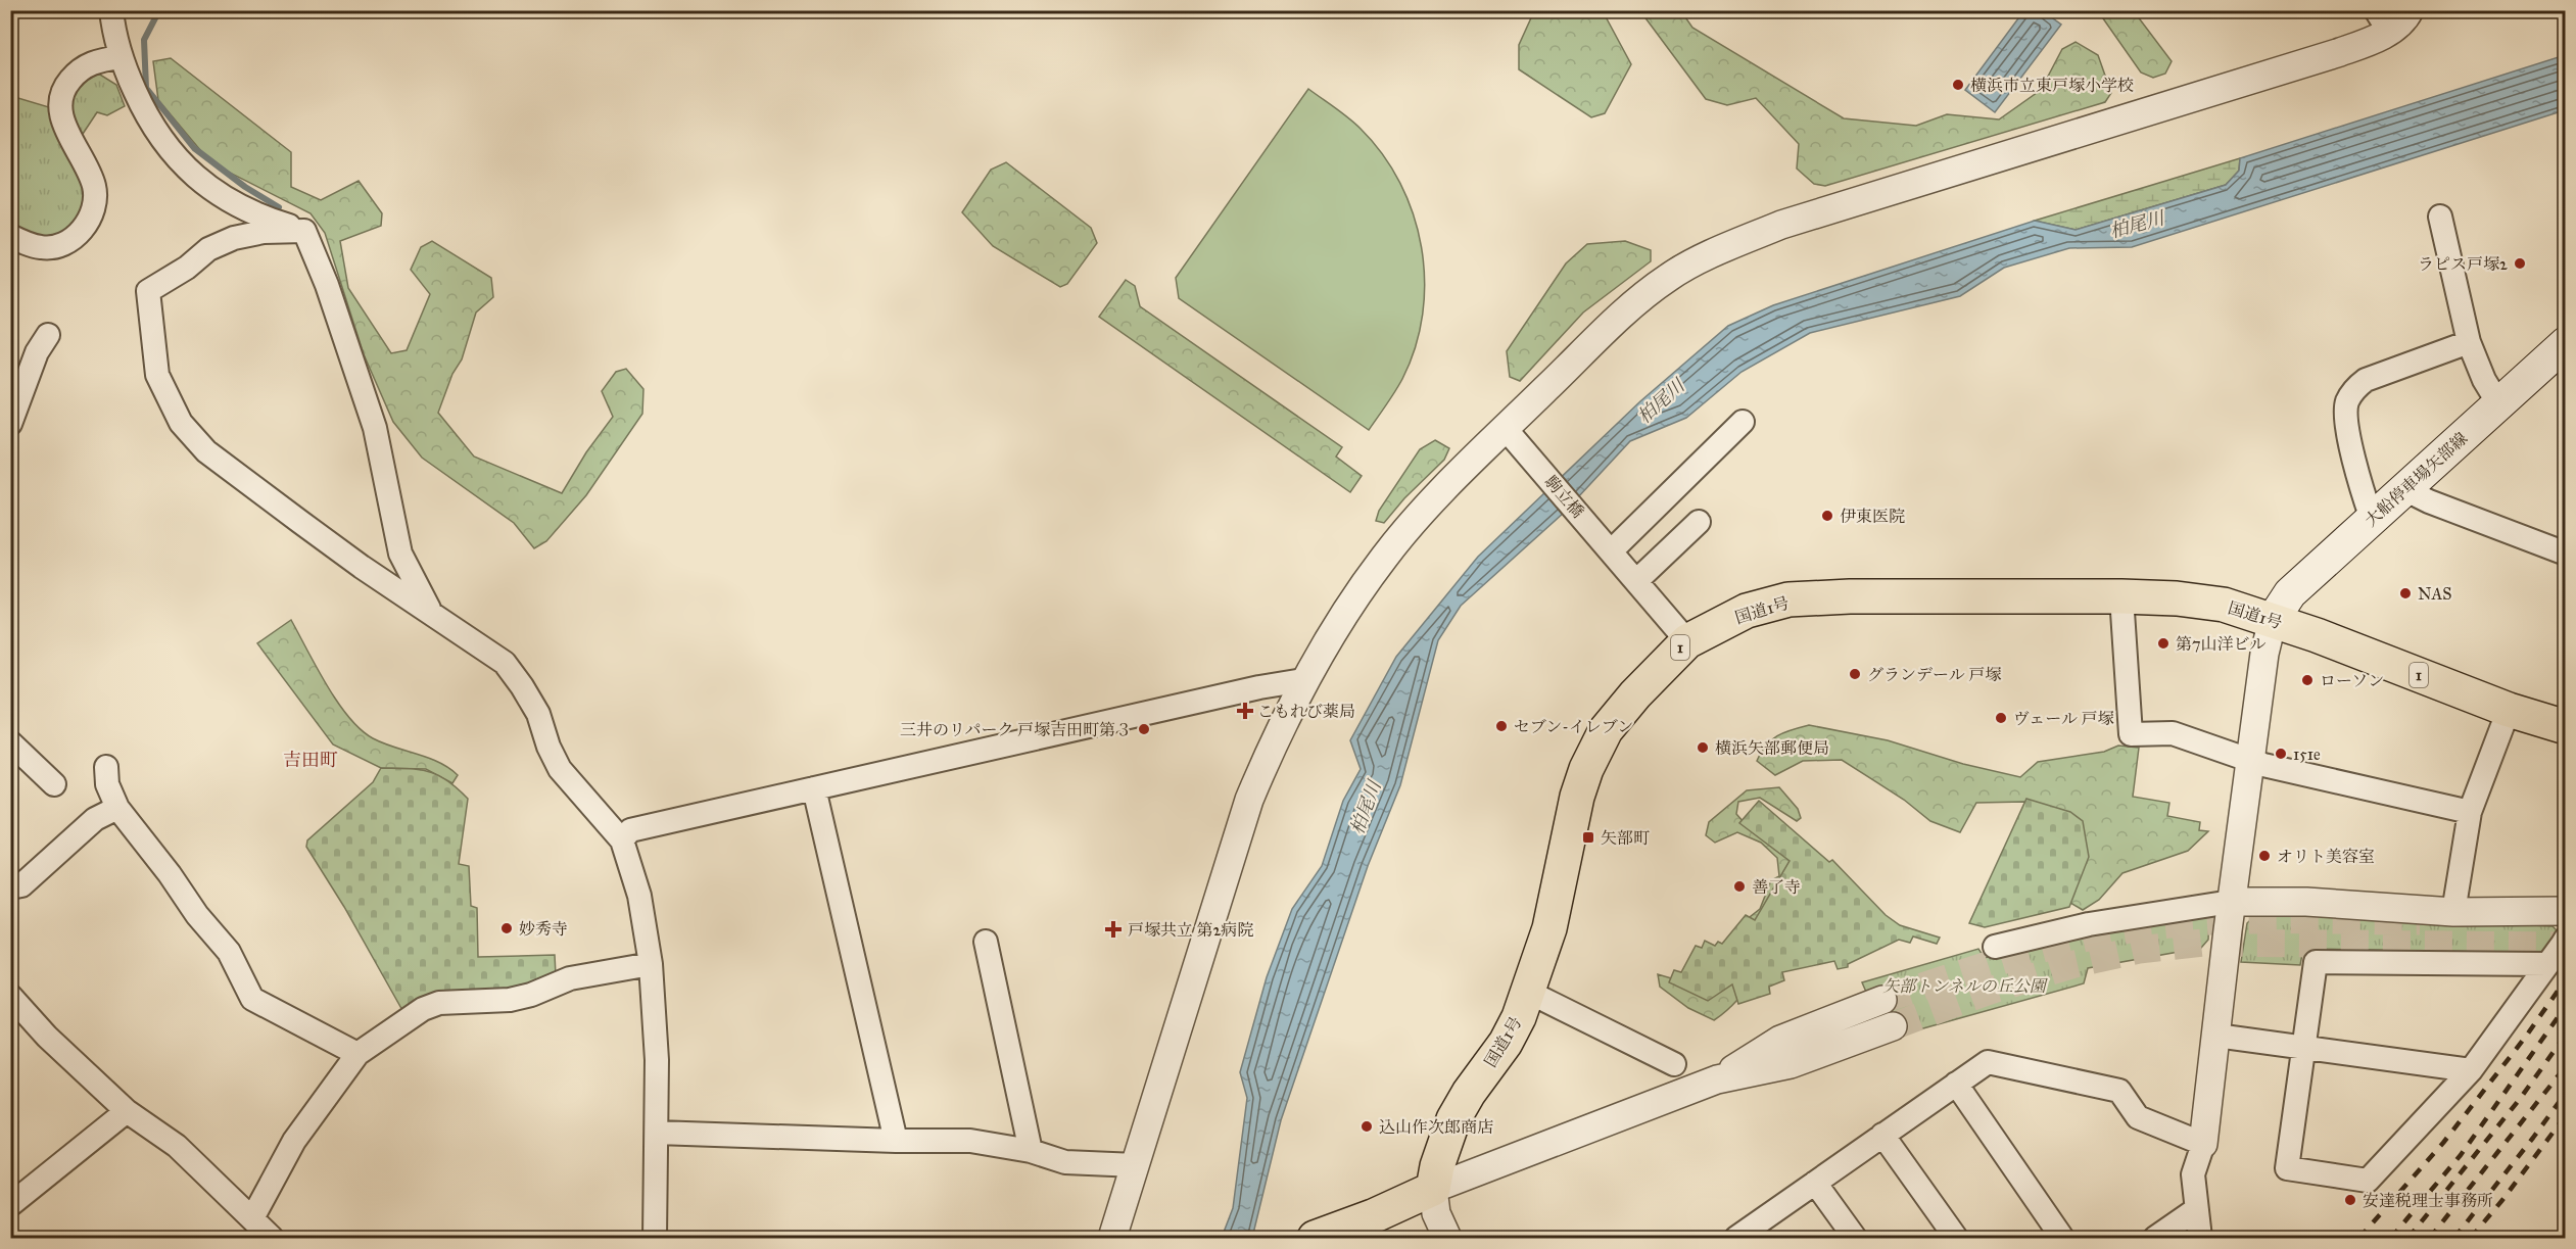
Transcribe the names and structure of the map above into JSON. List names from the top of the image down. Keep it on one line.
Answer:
{"streets":{"highway":["国道1号","1"],"main road":["大船停車場矢部線"],"street":["駒立橋"]},"crossings":[["大船停車場矢部線","国道1号"],["駒立橋","国道1号"]],"districts":["吉田町"],"water":["柏尾川"],"parks":["矢部トンネルの丘公園"],"places":{"other":["横浜市立東戸塚小学校","ラピス戸塚2","伊東医院","NAS","第7山洋ビル","グランデール 戸塚","ローソン","ヴェール 戸塚","セブン-イレブン","三井のリパーク 戸塚吉田町第３","横浜矢部郵便局","151e","オリト美容室","善了寺","妙秀寺","込山作次郎商店","安達税理士事務所"],"health":["こもれび薬局","戸塚共立 第2病院"],"transit":["矢部町"]}}
